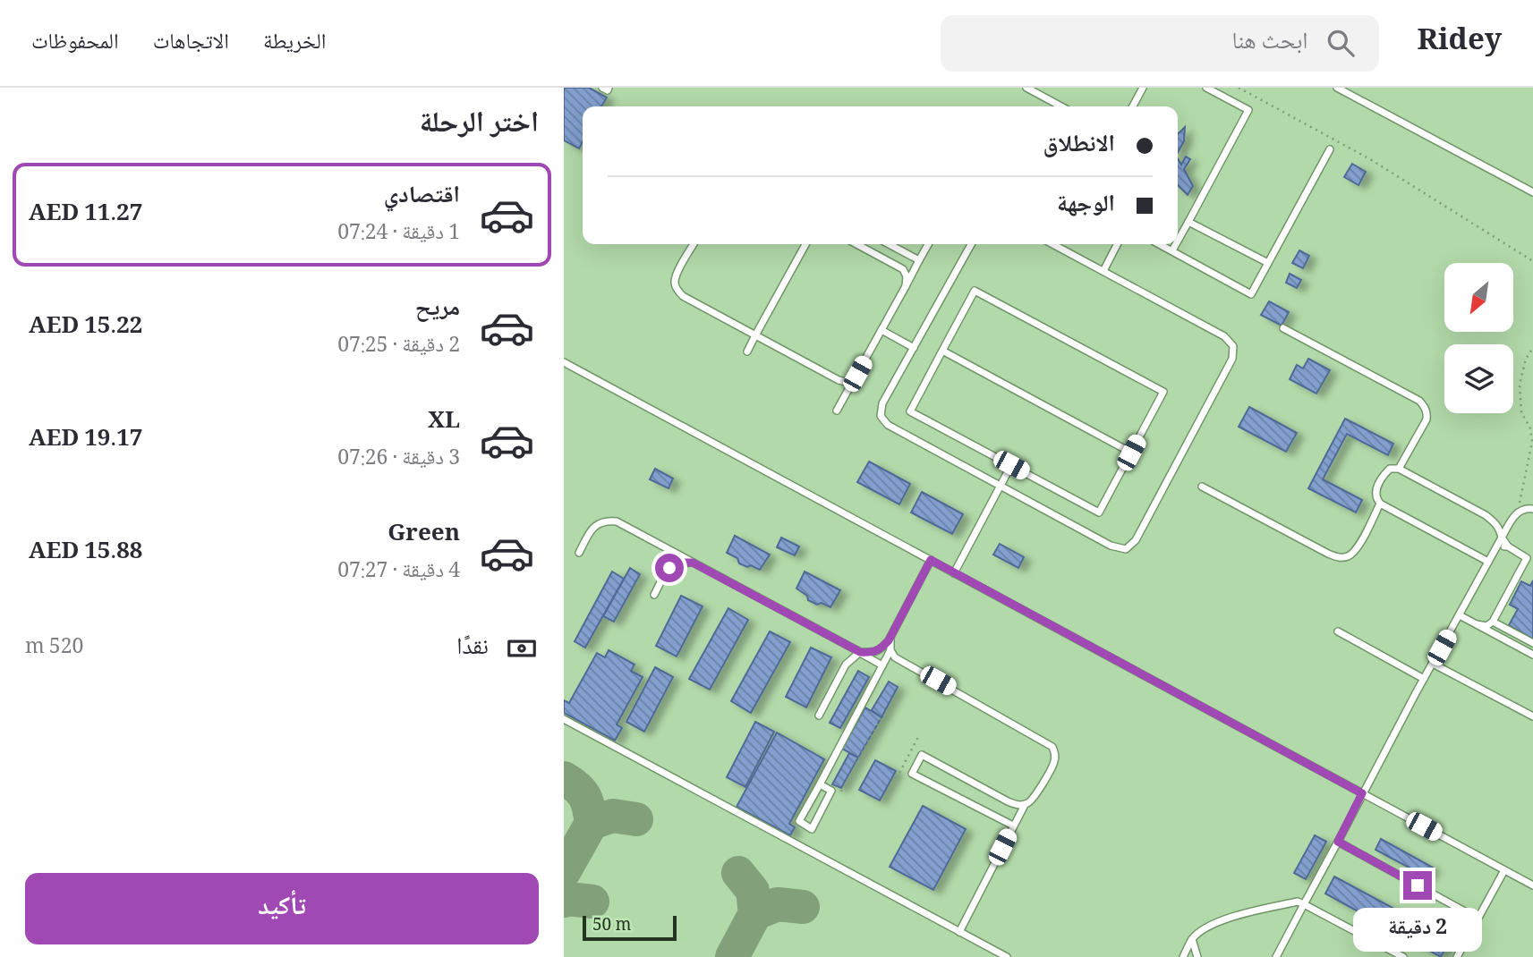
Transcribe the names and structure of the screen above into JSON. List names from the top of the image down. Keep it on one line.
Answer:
{"scale_bar":"50 m","north":"bottom left","page":{"header":"Ridey","search":"ابحث هنا","nav":["الخريطة","الاتجاهات","المحفوظات"],"heading":"اختر الرحلة","banner":["الانطلاق","الوجهة"],"list":[{"name":"اقتصادي","note":"1 دقيقة · 07:24","value":"AED 11.27"},{"name":"مريح","note":"2 دقيقة · 07:25","value":"AED 15.22"},{"name":"XL","note":"3 دقيقة · 07:26","value":"AED 19.17"},{"name":"Green","note":"4 دقيقة · 07:27","value":"AED 15.88"}],"pay":["نقدًا","520 m"],"buttons":"تأكيد","bubble":"2 دقيقة","scale":"50 m"}}
